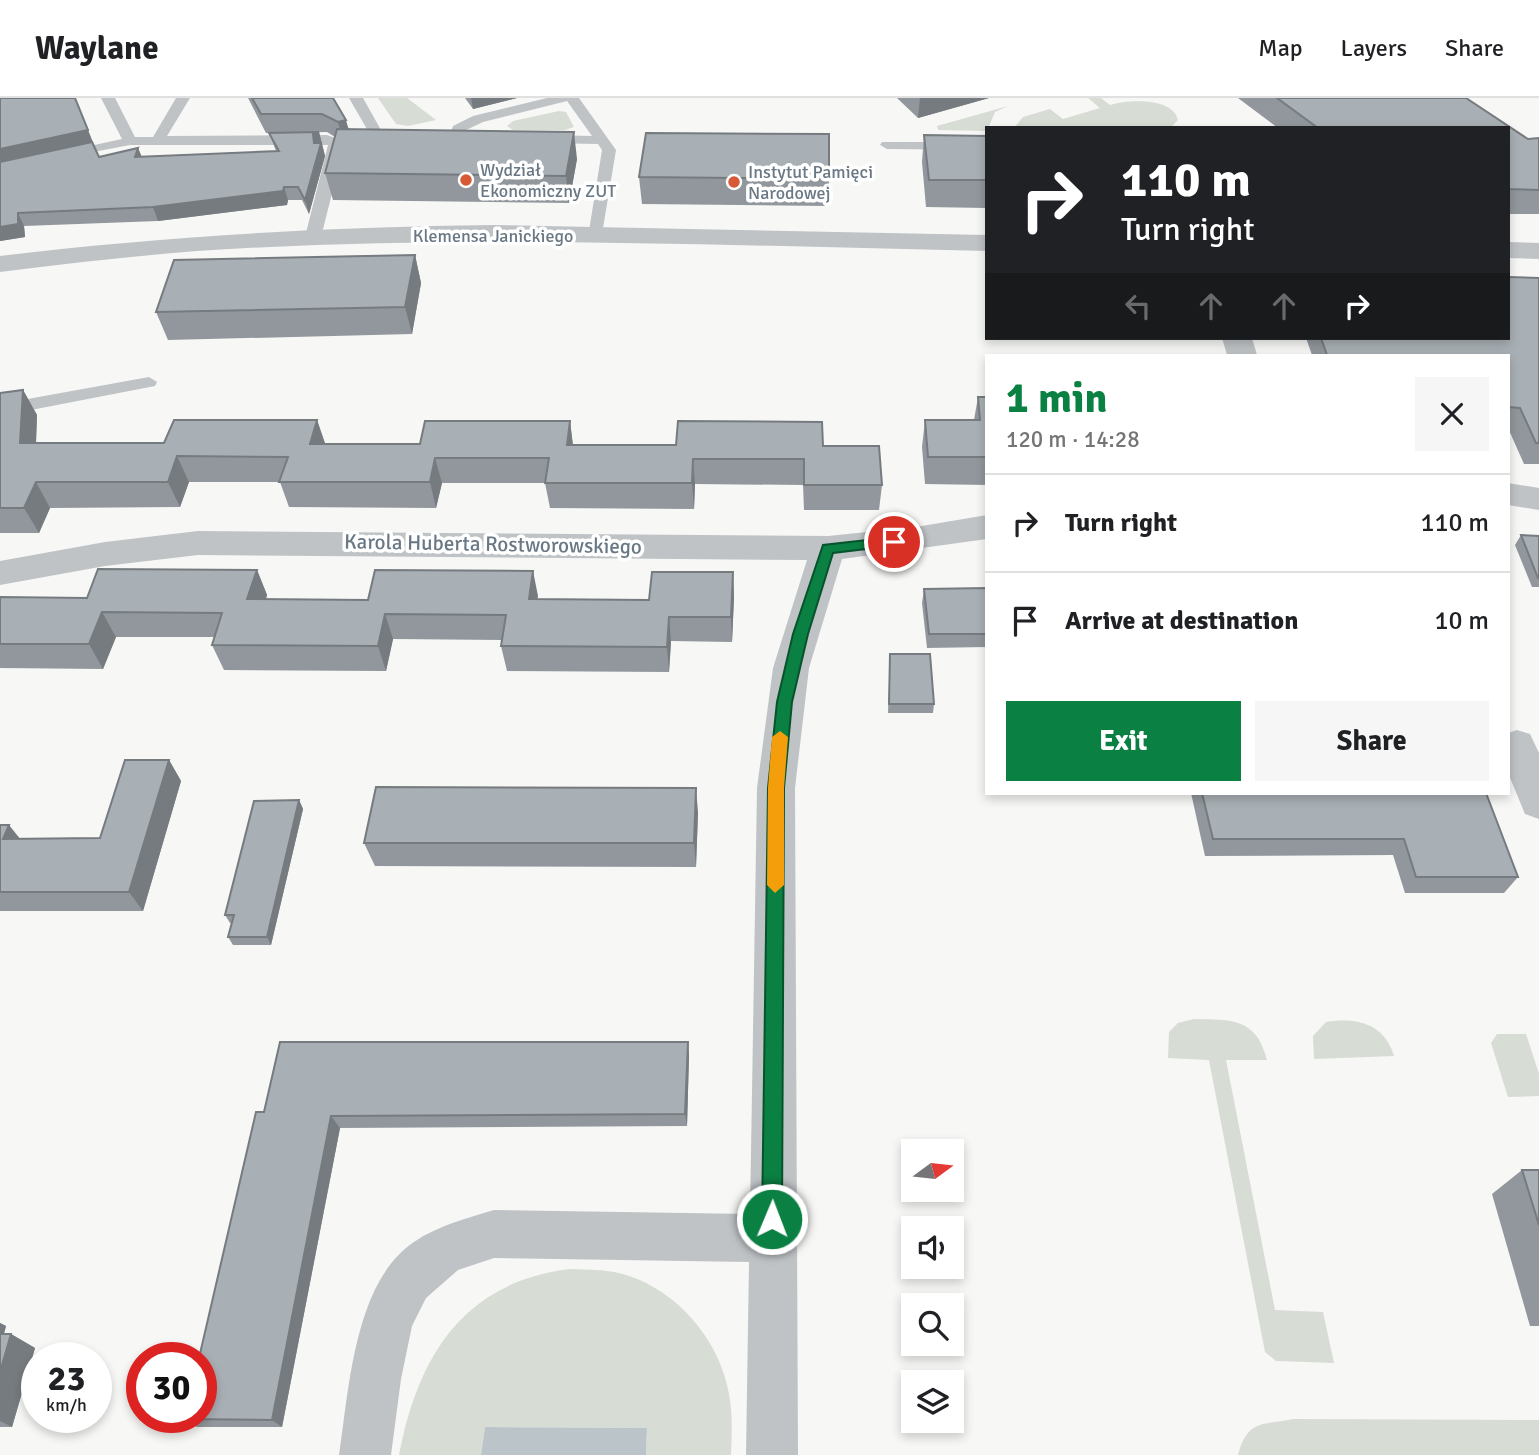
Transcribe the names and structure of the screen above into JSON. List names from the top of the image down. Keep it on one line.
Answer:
{"streets":{"street":["Klemensa Janickiego","Karola Huberta Rostworowskiego"]},"places":["Wydział Ekonomiczny ZUT","Instytut Pamięci Narodowej"],"north":"right","page":{"header":"Waylane","nav":["Map","Layers","Share"],"turn":["110 m","Turn right"],"heading":["1 min","120 m · 14:28"],"list":[{"name":"Turn right","value":"110 m"},{"name":"Arrive at destination","value":"10 m"}],"buttons":["Exit","Share"],"speed":"23 km/h","limit":"30"}}
